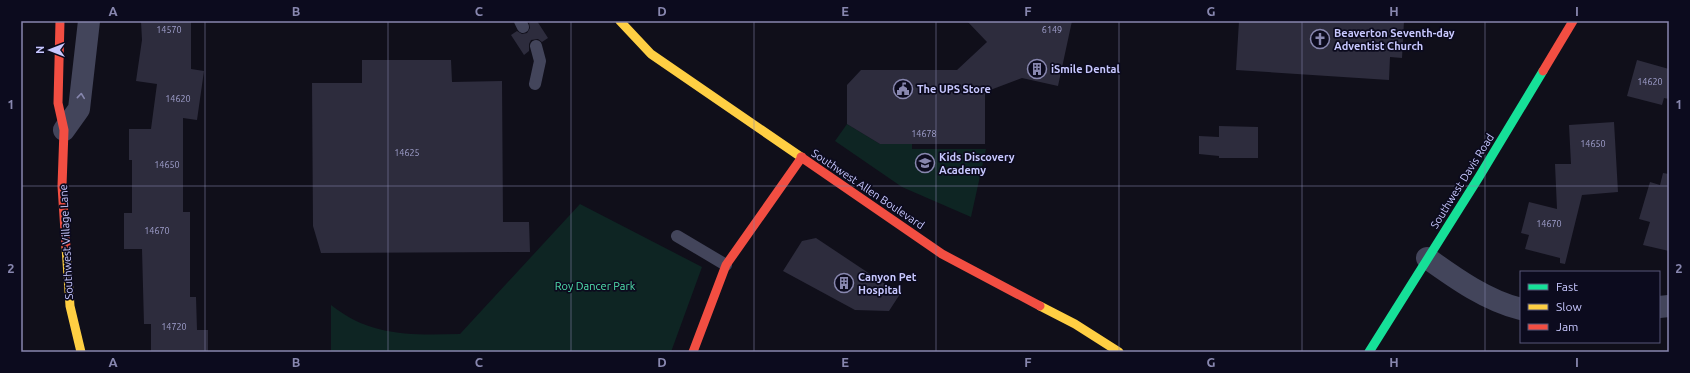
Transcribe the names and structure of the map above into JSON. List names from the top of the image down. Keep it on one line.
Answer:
{"streets":{"street":["Southwest Davis Road","Southwest Allen Boulevard","Southwest Village Lane"]},"parks":["Roy Dancer Park"],"places":{"church":["Beaverton Seventh-day Adventist Church"],"building":["iSmile Dental","Canyon Pet Hospital"],"public building":["The UPS Store"],"school or university":["Kids Discovery Academy"]},"house_numbers":["14570","6149","14620","14620","14678","14650","14625","14650","14670","14670","14720"],"legend":["Fast","Slow","Jam"],"north":"left","grid":{"columns":["A","B","C","D","E","F","G","H","I"],"rows":["1","2"]}}
